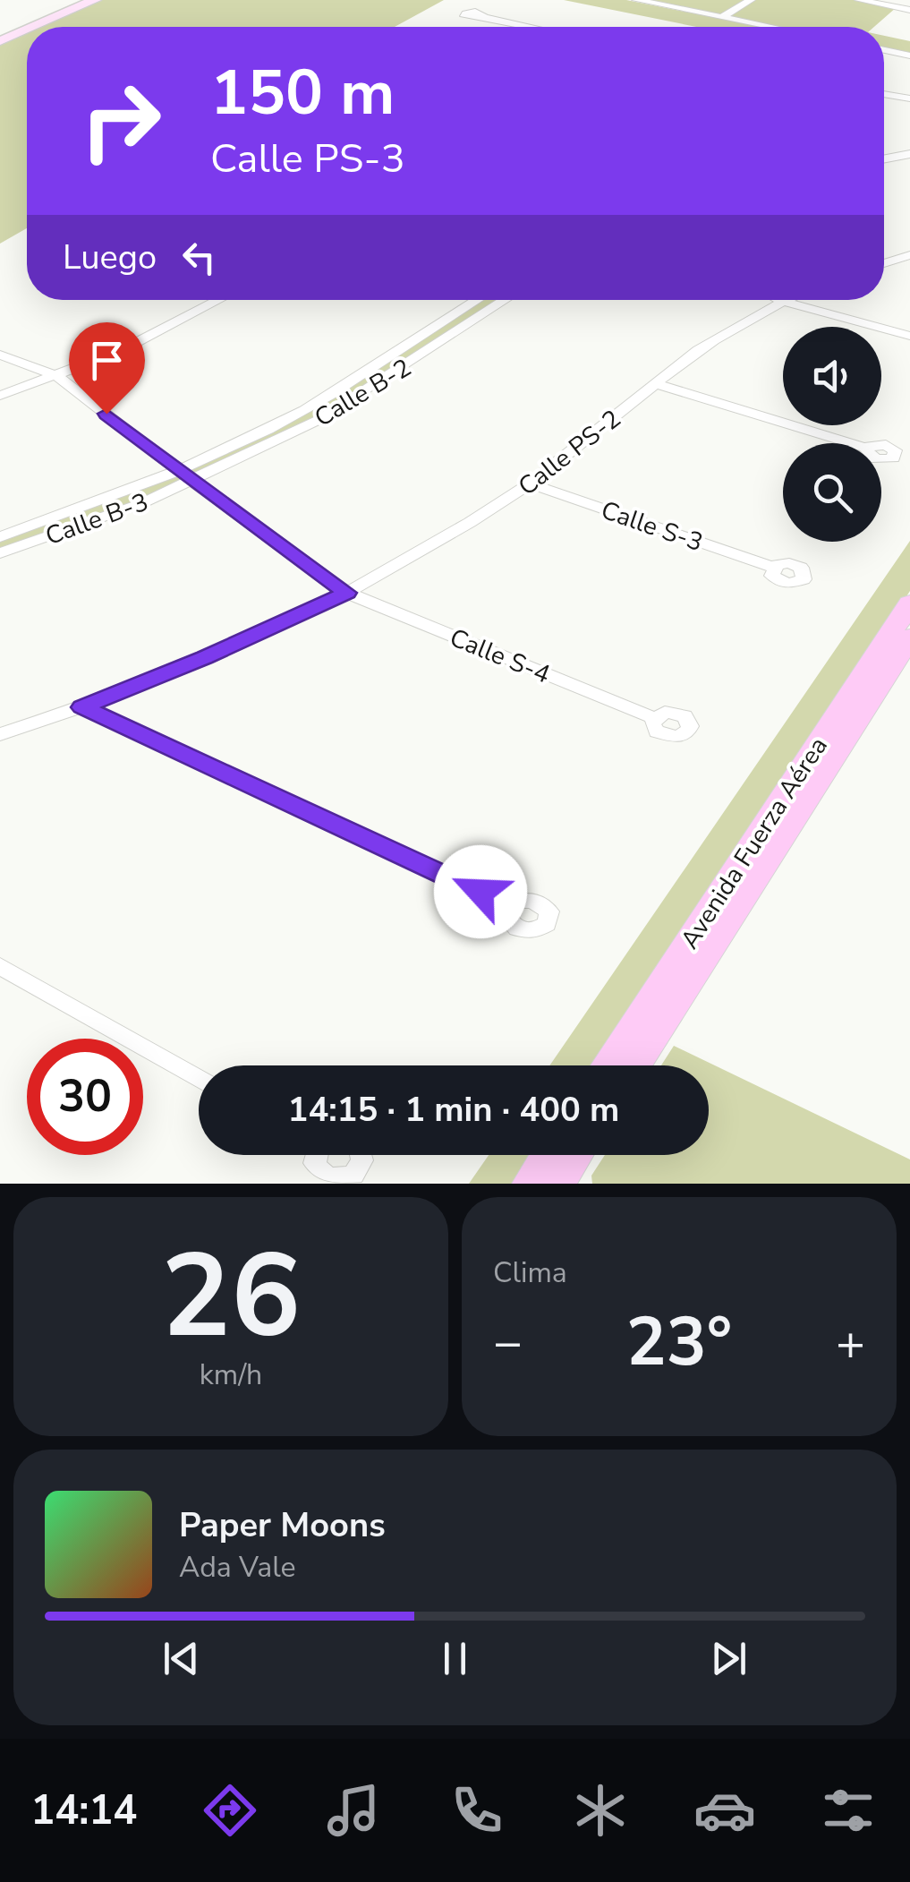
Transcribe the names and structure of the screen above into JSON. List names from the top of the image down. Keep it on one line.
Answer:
{"streets":{"main road":["Avenida Fuerza Aérea"],"street":["Calle B-2","Calle PS-2","Calle B-3","Calle S-3","Calle S-4"]},"crossings":[["Calle B-2","Calle B-3"],["Calle B-2","Calle S-4"],["Calle PS-2","Calle S-3"],["Calle PS-2","Calle S-4"],["Calle B-3","Calle S-4"]],"page":{"turn":["150 m","Calle PS-3"],"then":"Luego","limit":"30","trip":"14:15 · 1 min · 400 m","tile":[["26","km/h"],"Clima"],"heat":["−","23°","+"],"song":["Paper Moons","Ada Vale"],"tabs":"14:14"}}
